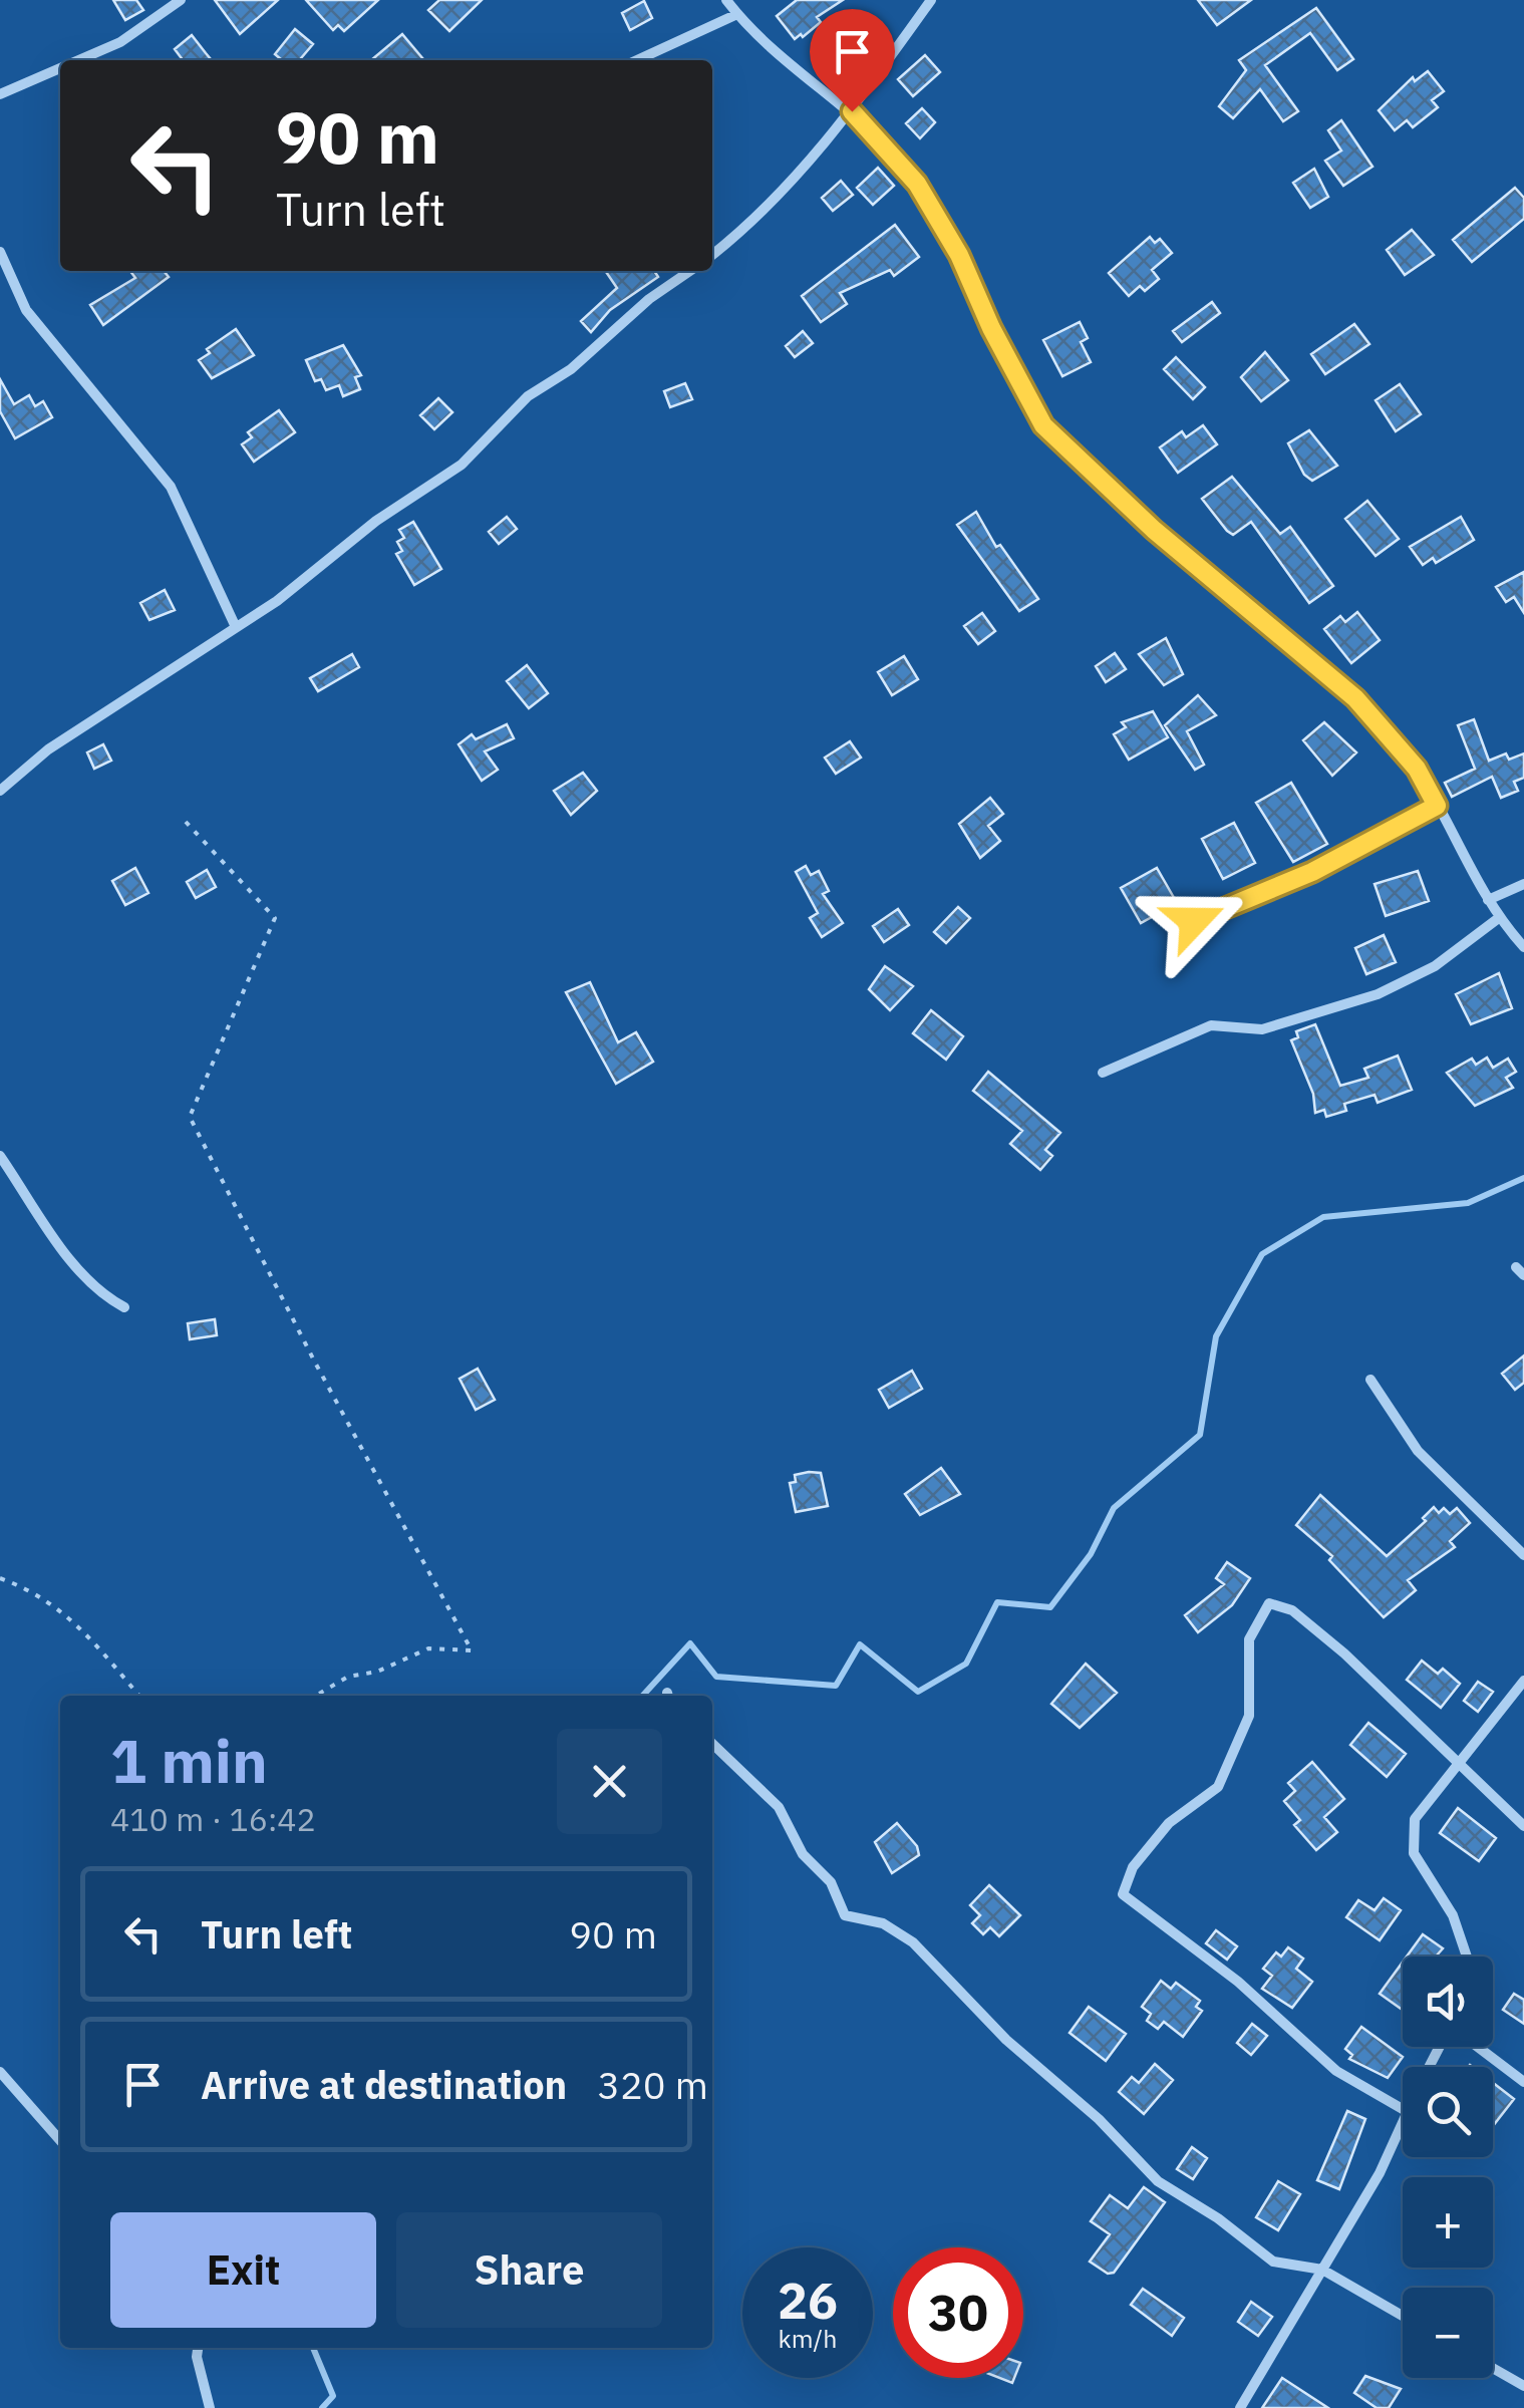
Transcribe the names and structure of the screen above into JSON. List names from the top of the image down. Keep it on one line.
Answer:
{"page":{"turn":["90 m","Turn left"],"heading":["1 min","410 m · 16:42"],"list":[{"name":"Turn left","value":"90 m"},{"name":"Arrive at destination","value":"320 m"}],"map_buttons":["+","−"],"buttons":["Exit","Share"],"speed":"26 km/h","limit":"30"}}
